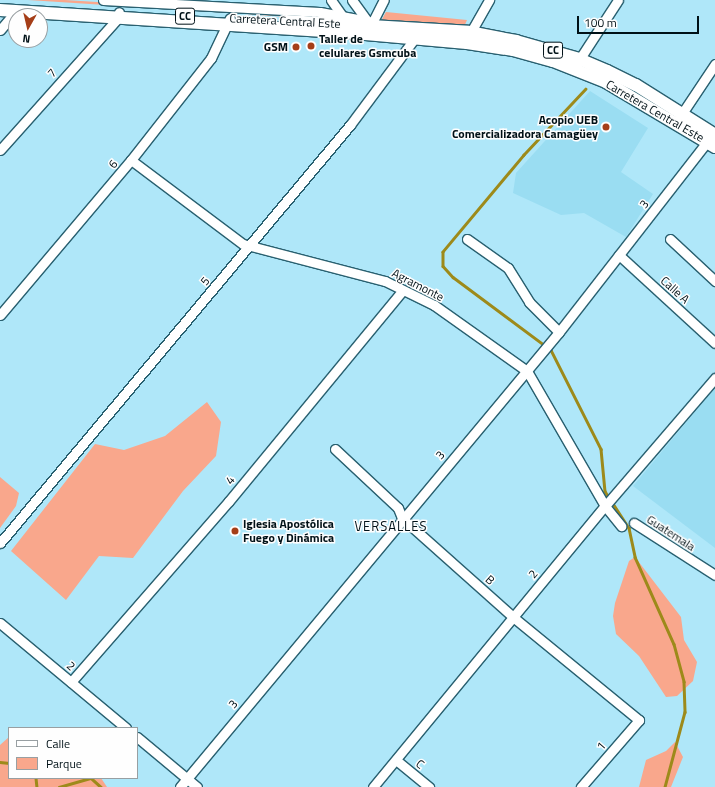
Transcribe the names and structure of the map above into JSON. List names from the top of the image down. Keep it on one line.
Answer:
{"streets":{"main road":["CC","Carretera Central Este"],"street":["7","6","3","5","Agramonte","Calle A","4","Guatemala","2","B","1","C"]},"crossings":[["Carretera Central Este","7"],["Carretera Central Este","6"],["Carretera Central Este","3"],["Carretera Central Este","5"],["6","Agramonte"],["3","Agramonte"],["3","Calle A"],["3","B"],["5","Agramonte"],["Agramonte","4"],["Agramonte","2"],["4","2"],["2","B"],["2","C"],["B","1"]],"districts":["VERSALLES"],"places":["Taller de celulares Gsmcuba","GSM","Acopio UEB Comercializadora Camagüey","Iglesia Apostólica Fuego y Dinámica"],"legend":["Calle","Parque"],"scale_bar":"100 m","north":"bottom"}
